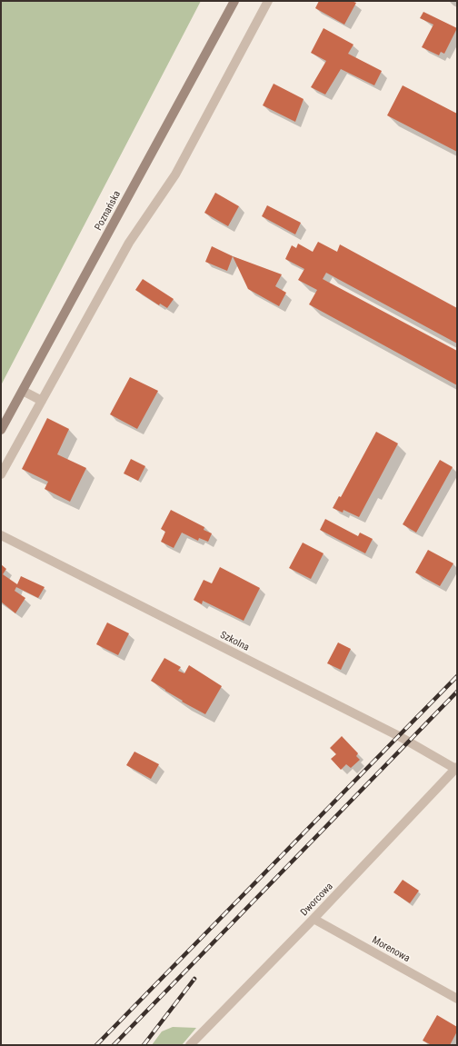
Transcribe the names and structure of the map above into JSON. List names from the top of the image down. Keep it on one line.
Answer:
{"streets":{"main road":["Poznańska"],"street":["Szkolna","Dworcowa","Morenowa"]},"crossings":[["Szkolna","Dworcowa"],["Dworcowa","Morenowa"]]}
